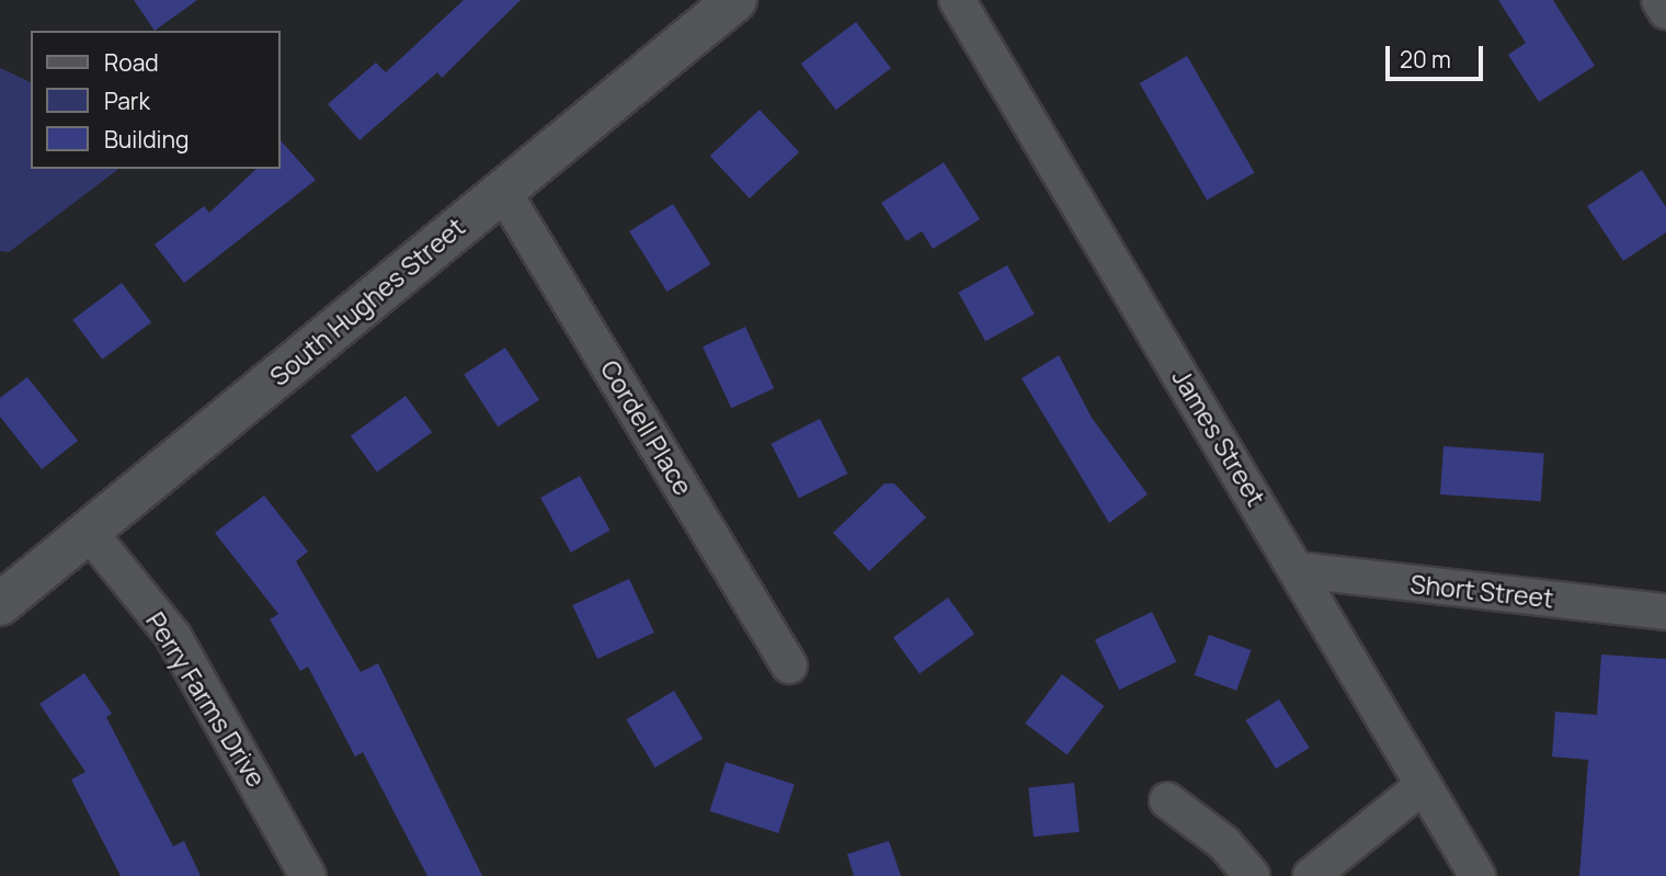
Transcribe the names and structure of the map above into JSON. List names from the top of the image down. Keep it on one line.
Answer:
{"streets":{"street":["South Hughes Street","Cordell Place","James Street","Short Street","Perry Farms Drive"]},"crossings":[["South Hughes Street","Cordell Place"],["South Hughes Street","Perry Farms Drive"],["James Street","Short Street"]],"legend":["Road","Park","Building"],"scale_bar":"20 m"}
